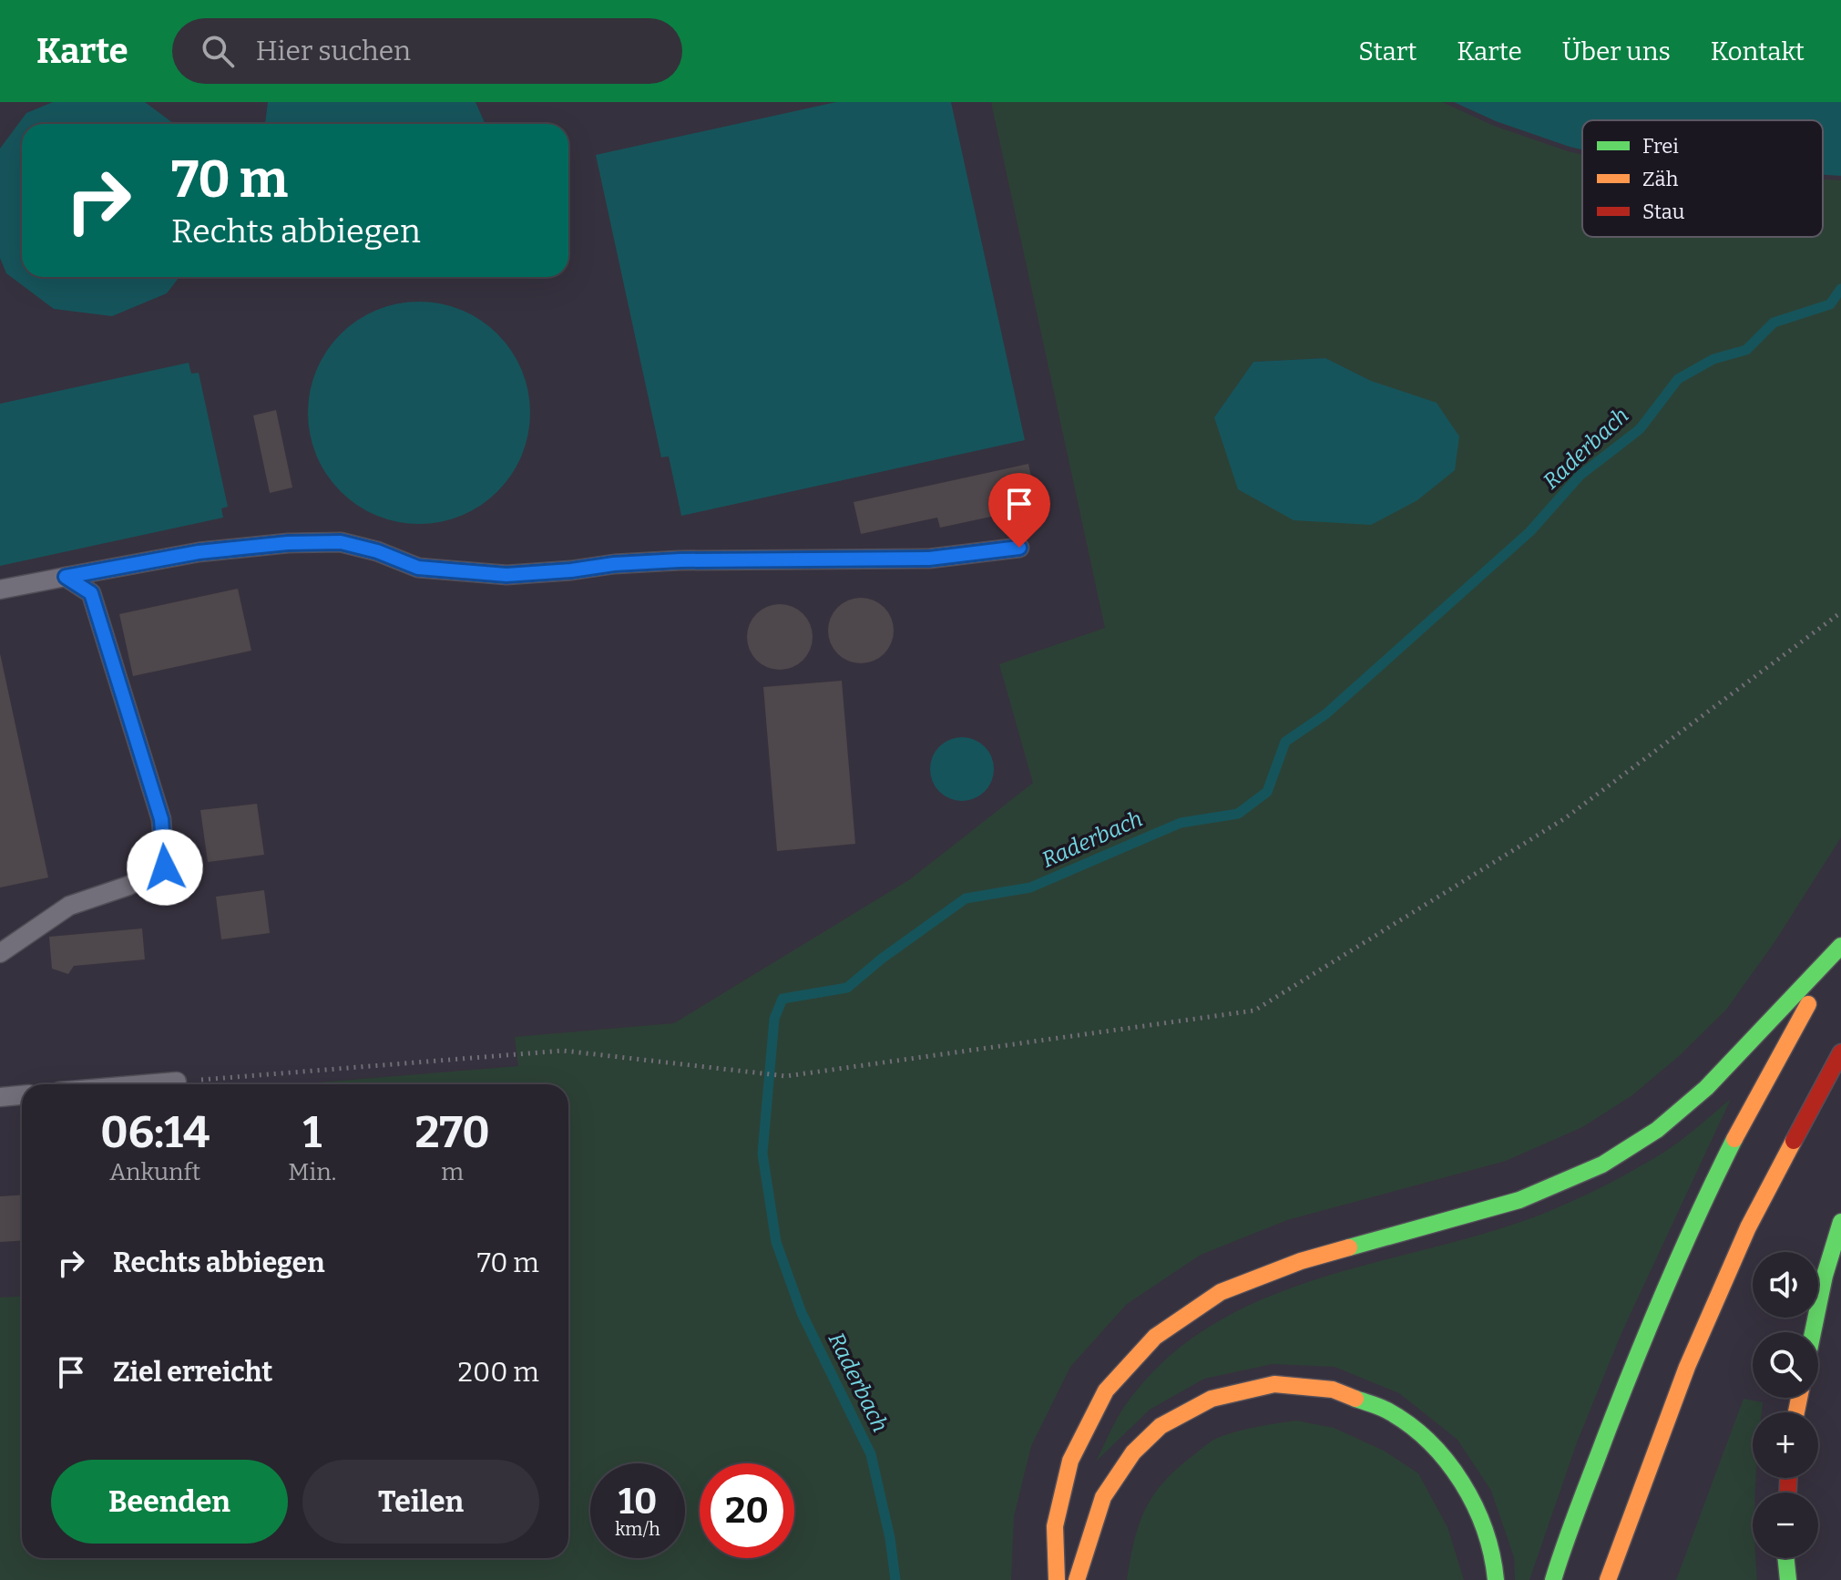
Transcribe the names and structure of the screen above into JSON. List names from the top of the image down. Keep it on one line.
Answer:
{"water":["Raderbach"],"legend":["Frei","Zäh","Stau"],"page":{"header":"Karte","search":"Hier suchen","nav":["Start","Karte","Über uns","Kontakt"],"turn":["70 m","Rechts abbiegen"],"eta":["06:14","Ankunft","1","Min.","270","m"],"list":[{"name":"Rechts abbiegen","value":"70 m"},{"name":"Ziel erreicht","value":"200 m"}],"map_buttons":["+","−"],"buttons":["Beenden","Teilen"],"speed":"10 km/h","limit":"20"}}
